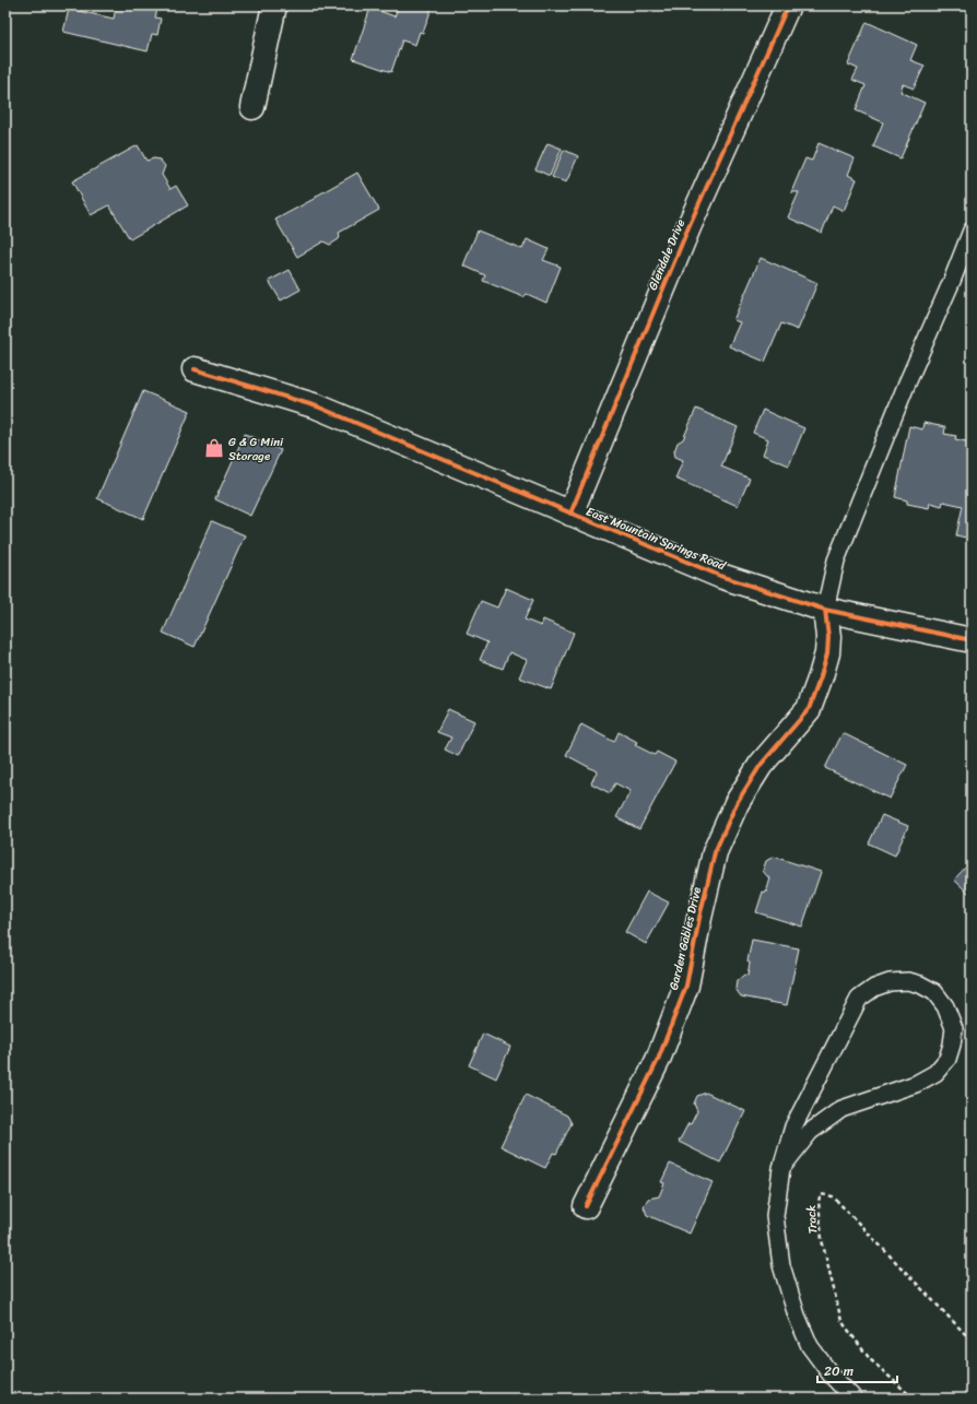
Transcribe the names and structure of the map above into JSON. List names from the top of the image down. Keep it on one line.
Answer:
{"streets":{"street":["Glendale Drive","East Mountain Springs Road","Garden Gables Drive"],"path":["Track"]},"crossings":[["Glendale Drive","East Mountain Springs Road"],["East Mountain Springs Road","Garden Gables Drive"]],"places":{"shop":["G & G Mini Storage"]},"scale_bar":"20 m"}
